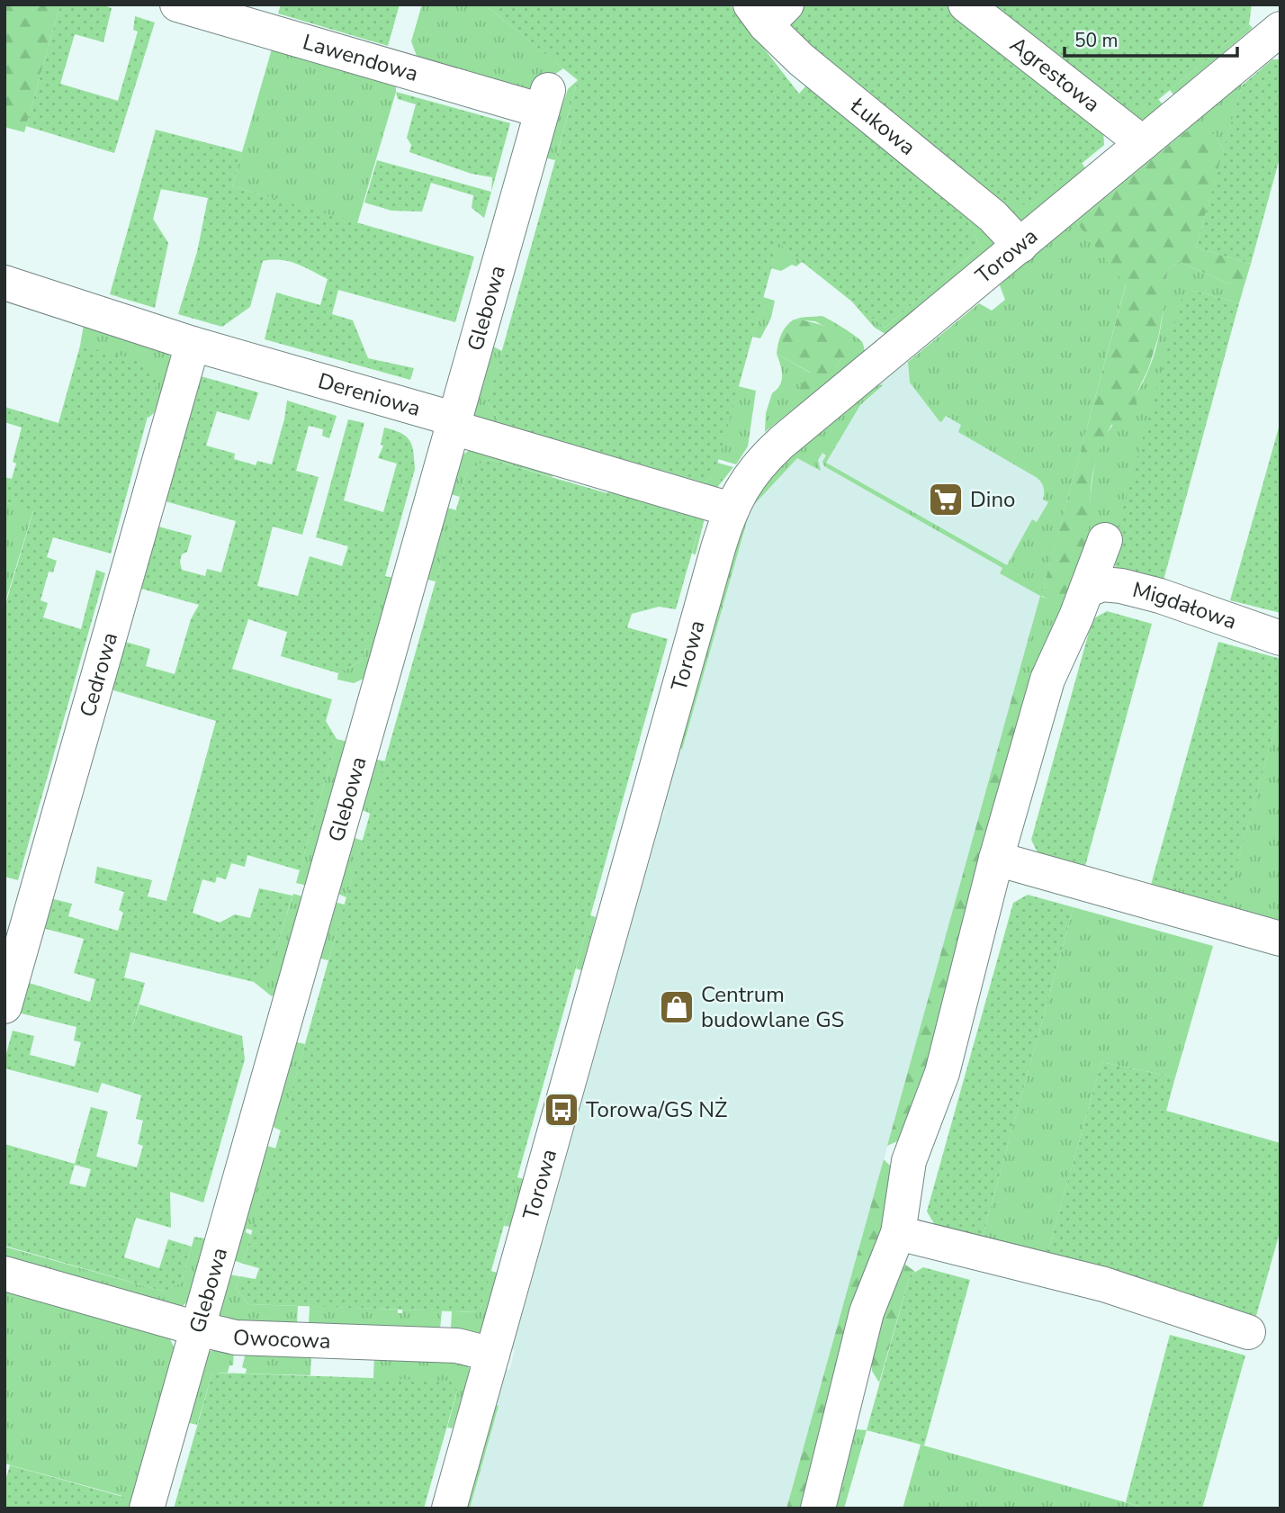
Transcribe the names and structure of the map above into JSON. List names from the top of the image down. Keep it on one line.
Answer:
{"streets":{"street":["Lawendowa","Agrestowa","Łukowa","Torowa","Glebowa","Dereniowa","Migdałowa","Cedrowa","Owocowa"]},"crossings":[["Lawendowa","Glebowa"],["Agrestowa","Torowa"],["Łukowa","Torowa"],["Torowa","Dereniowa"],["Torowa","Owocowa"],["Glebowa","Dereniowa"],["Glebowa","Owocowa"],["Dereniowa","Cedrowa"]],"places":{"supermarket":["Dino"],"shop":["Centrum budowlane GS"],"bus stop":["Torowa/GS NŻ"]},"scale_bar":"50 m"}
